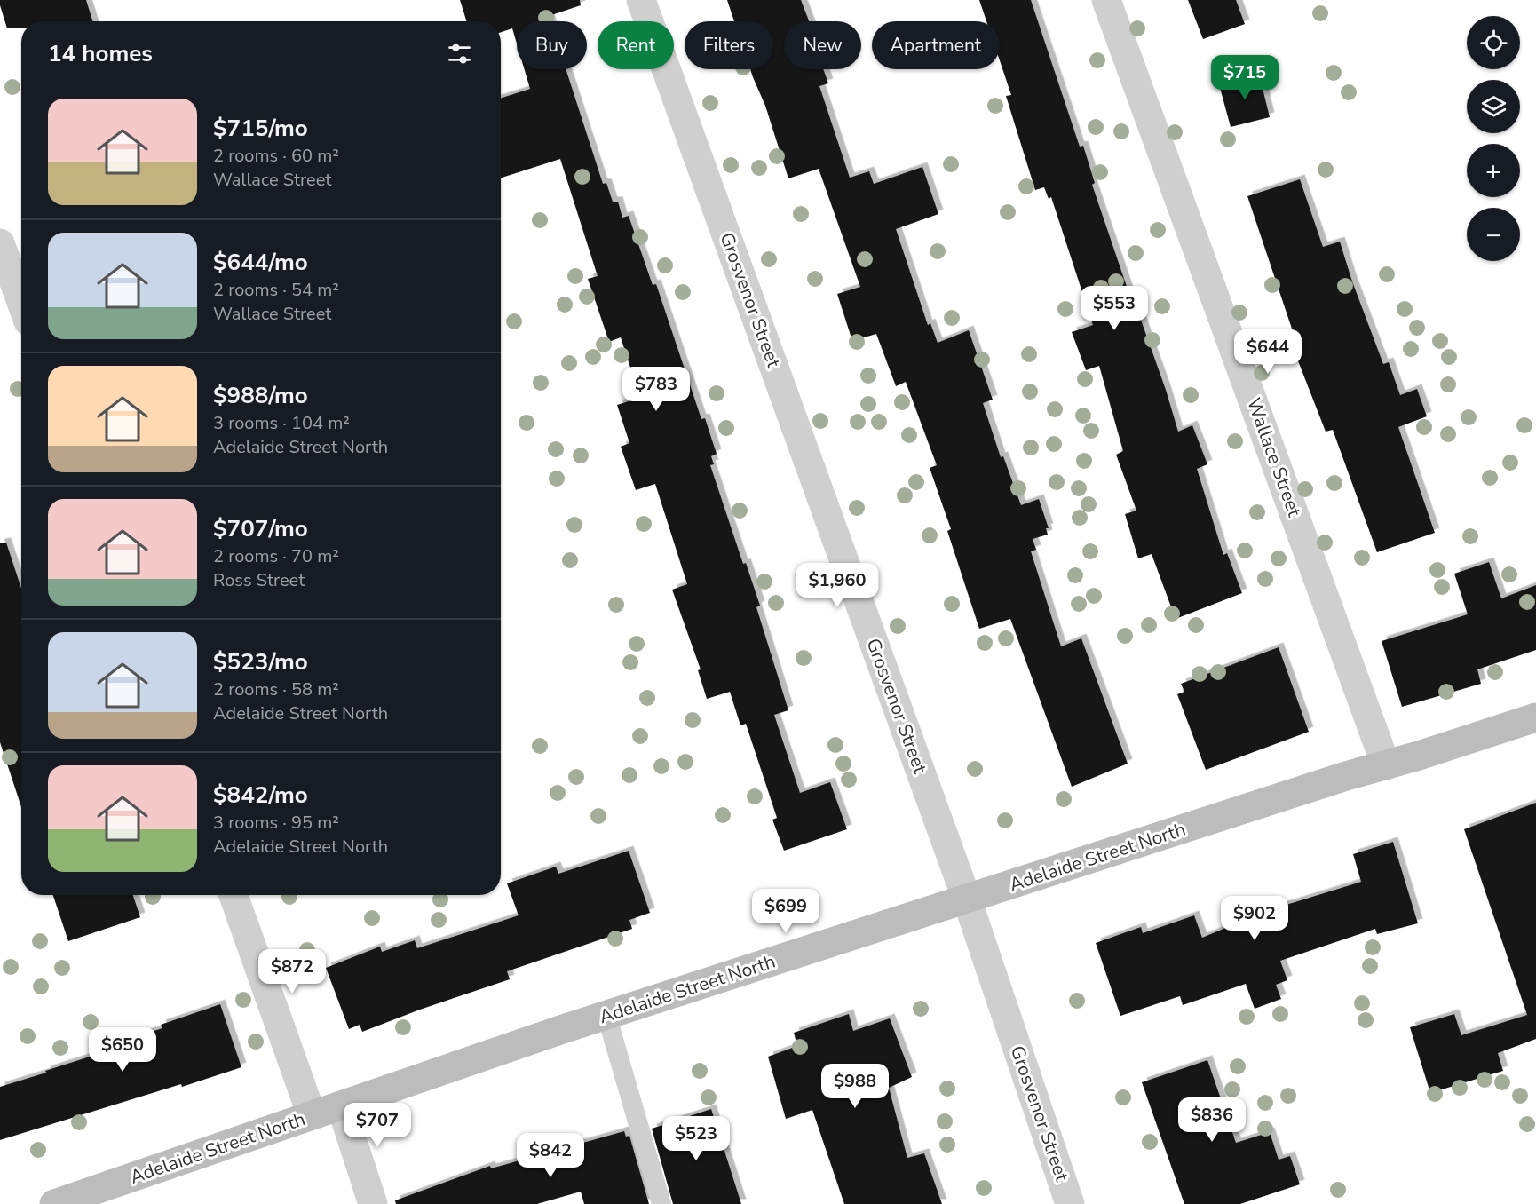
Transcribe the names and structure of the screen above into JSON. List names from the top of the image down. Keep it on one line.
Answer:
{"streets":{"main road":["Adelaide Street North"],"street":["Grosvenor Street","Wallace Street"]},"crossings":[["Grosvenor Street","Adelaide Street North"],["Wallace Street","Adelaide Street North"]],"page":{"map_buttons":["+","−"],"chip":["Buy","Rent","Filters","New","Apartment"],"heading":"14 homes","price":["$715","$553","$644","$783","$1,960","$699","$902","$872","$650","$988","$836","$707","$523","$842"],"list":[{"name":"$715/mo","note":"2 rooms · 60 m² · Wallace Street"},{"name":"$644/mo","note":"2 rooms · 54 m² · Wallace Street"},{"name":"$988/mo","note":"3 rooms · 104 m² · Adelaide Street North"},{"name":"$707/mo","note":"2 rooms · 70 m² · Ross Street"},{"name":"$523/mo","note":"2 rooms · 58 m² · Adelaide Street North"},{"name":"$842/mo","note":"3 rooms · 95 m² · Adelaide Street North"}]}}
